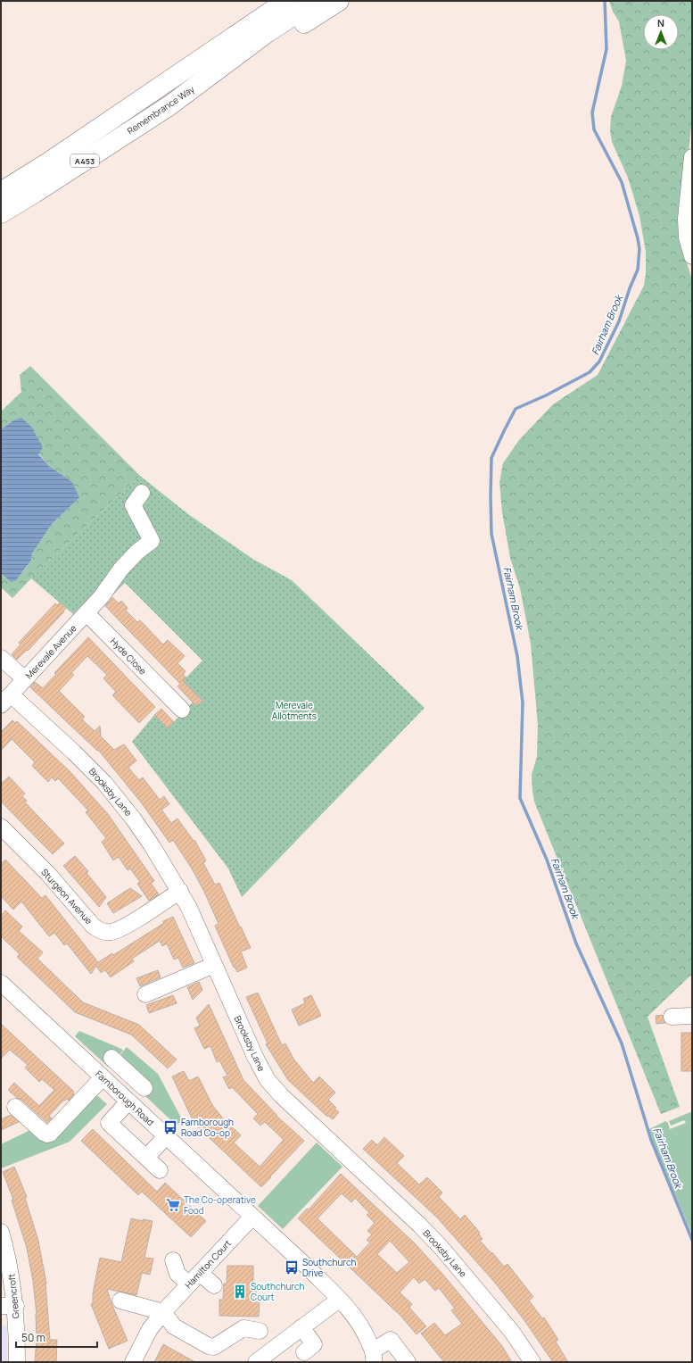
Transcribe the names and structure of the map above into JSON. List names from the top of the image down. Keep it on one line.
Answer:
{"streets":{"highway":["Remembrance Way","A453"],"street":["Merevale Avenue","Hyde Close","Brooksby Lane","Sturgeon Avenue","Farnborough Road","Hamilton Court","Greencroft"]},"crossings":[["Merevale Avenue","Hyde Close"],["Merevale Avenue","Brooksby Lane"],["Brooksby Lane","Sturgeon Avenue"],["Farnborough Road","Hamilton Court"]],"water":["Fairham Brook"],"parks":["Merevale Allotments"],"places":{"bus stop":["Farnborough Road Co-op","Southchurch Drive"],"supermarket":["The Co-operative Food"],"building":["Southchurch Court"]},"scale_bar":"50 m","north":"top"}
